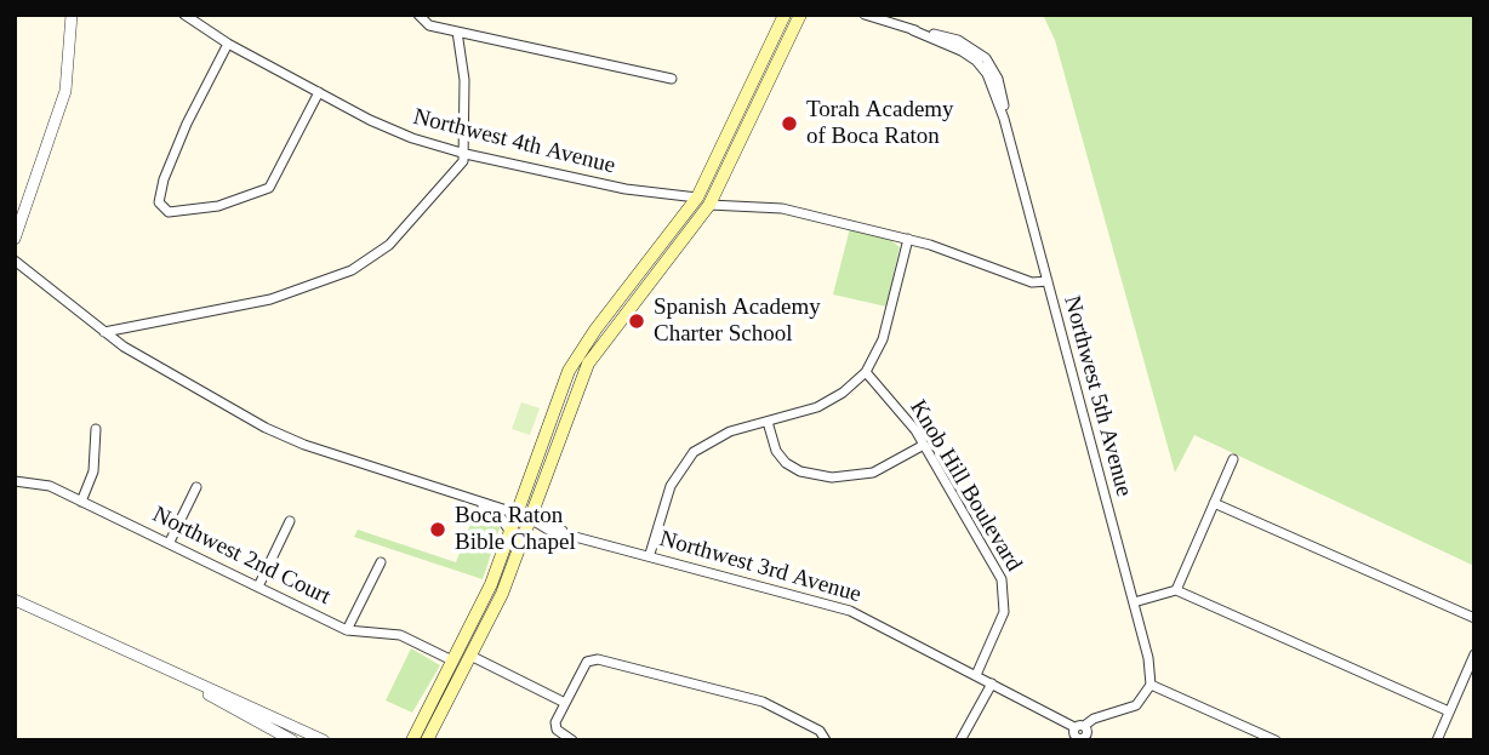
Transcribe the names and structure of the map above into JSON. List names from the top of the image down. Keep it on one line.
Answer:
{"streets":{"street":["Northwest 4th Avenue","Northwest 5th Avenue","Knob Hill Boulevard","Northwest 2nd Court","Northwest 3rd Avenue"]},"crossings":[["Knob Hill Boulevard","Northwest 3rd Avenue"]],"places":["Torah Academy of Boca Raton","Spanish Academy Charter School","Boca Raton Bible Chapel"]}
